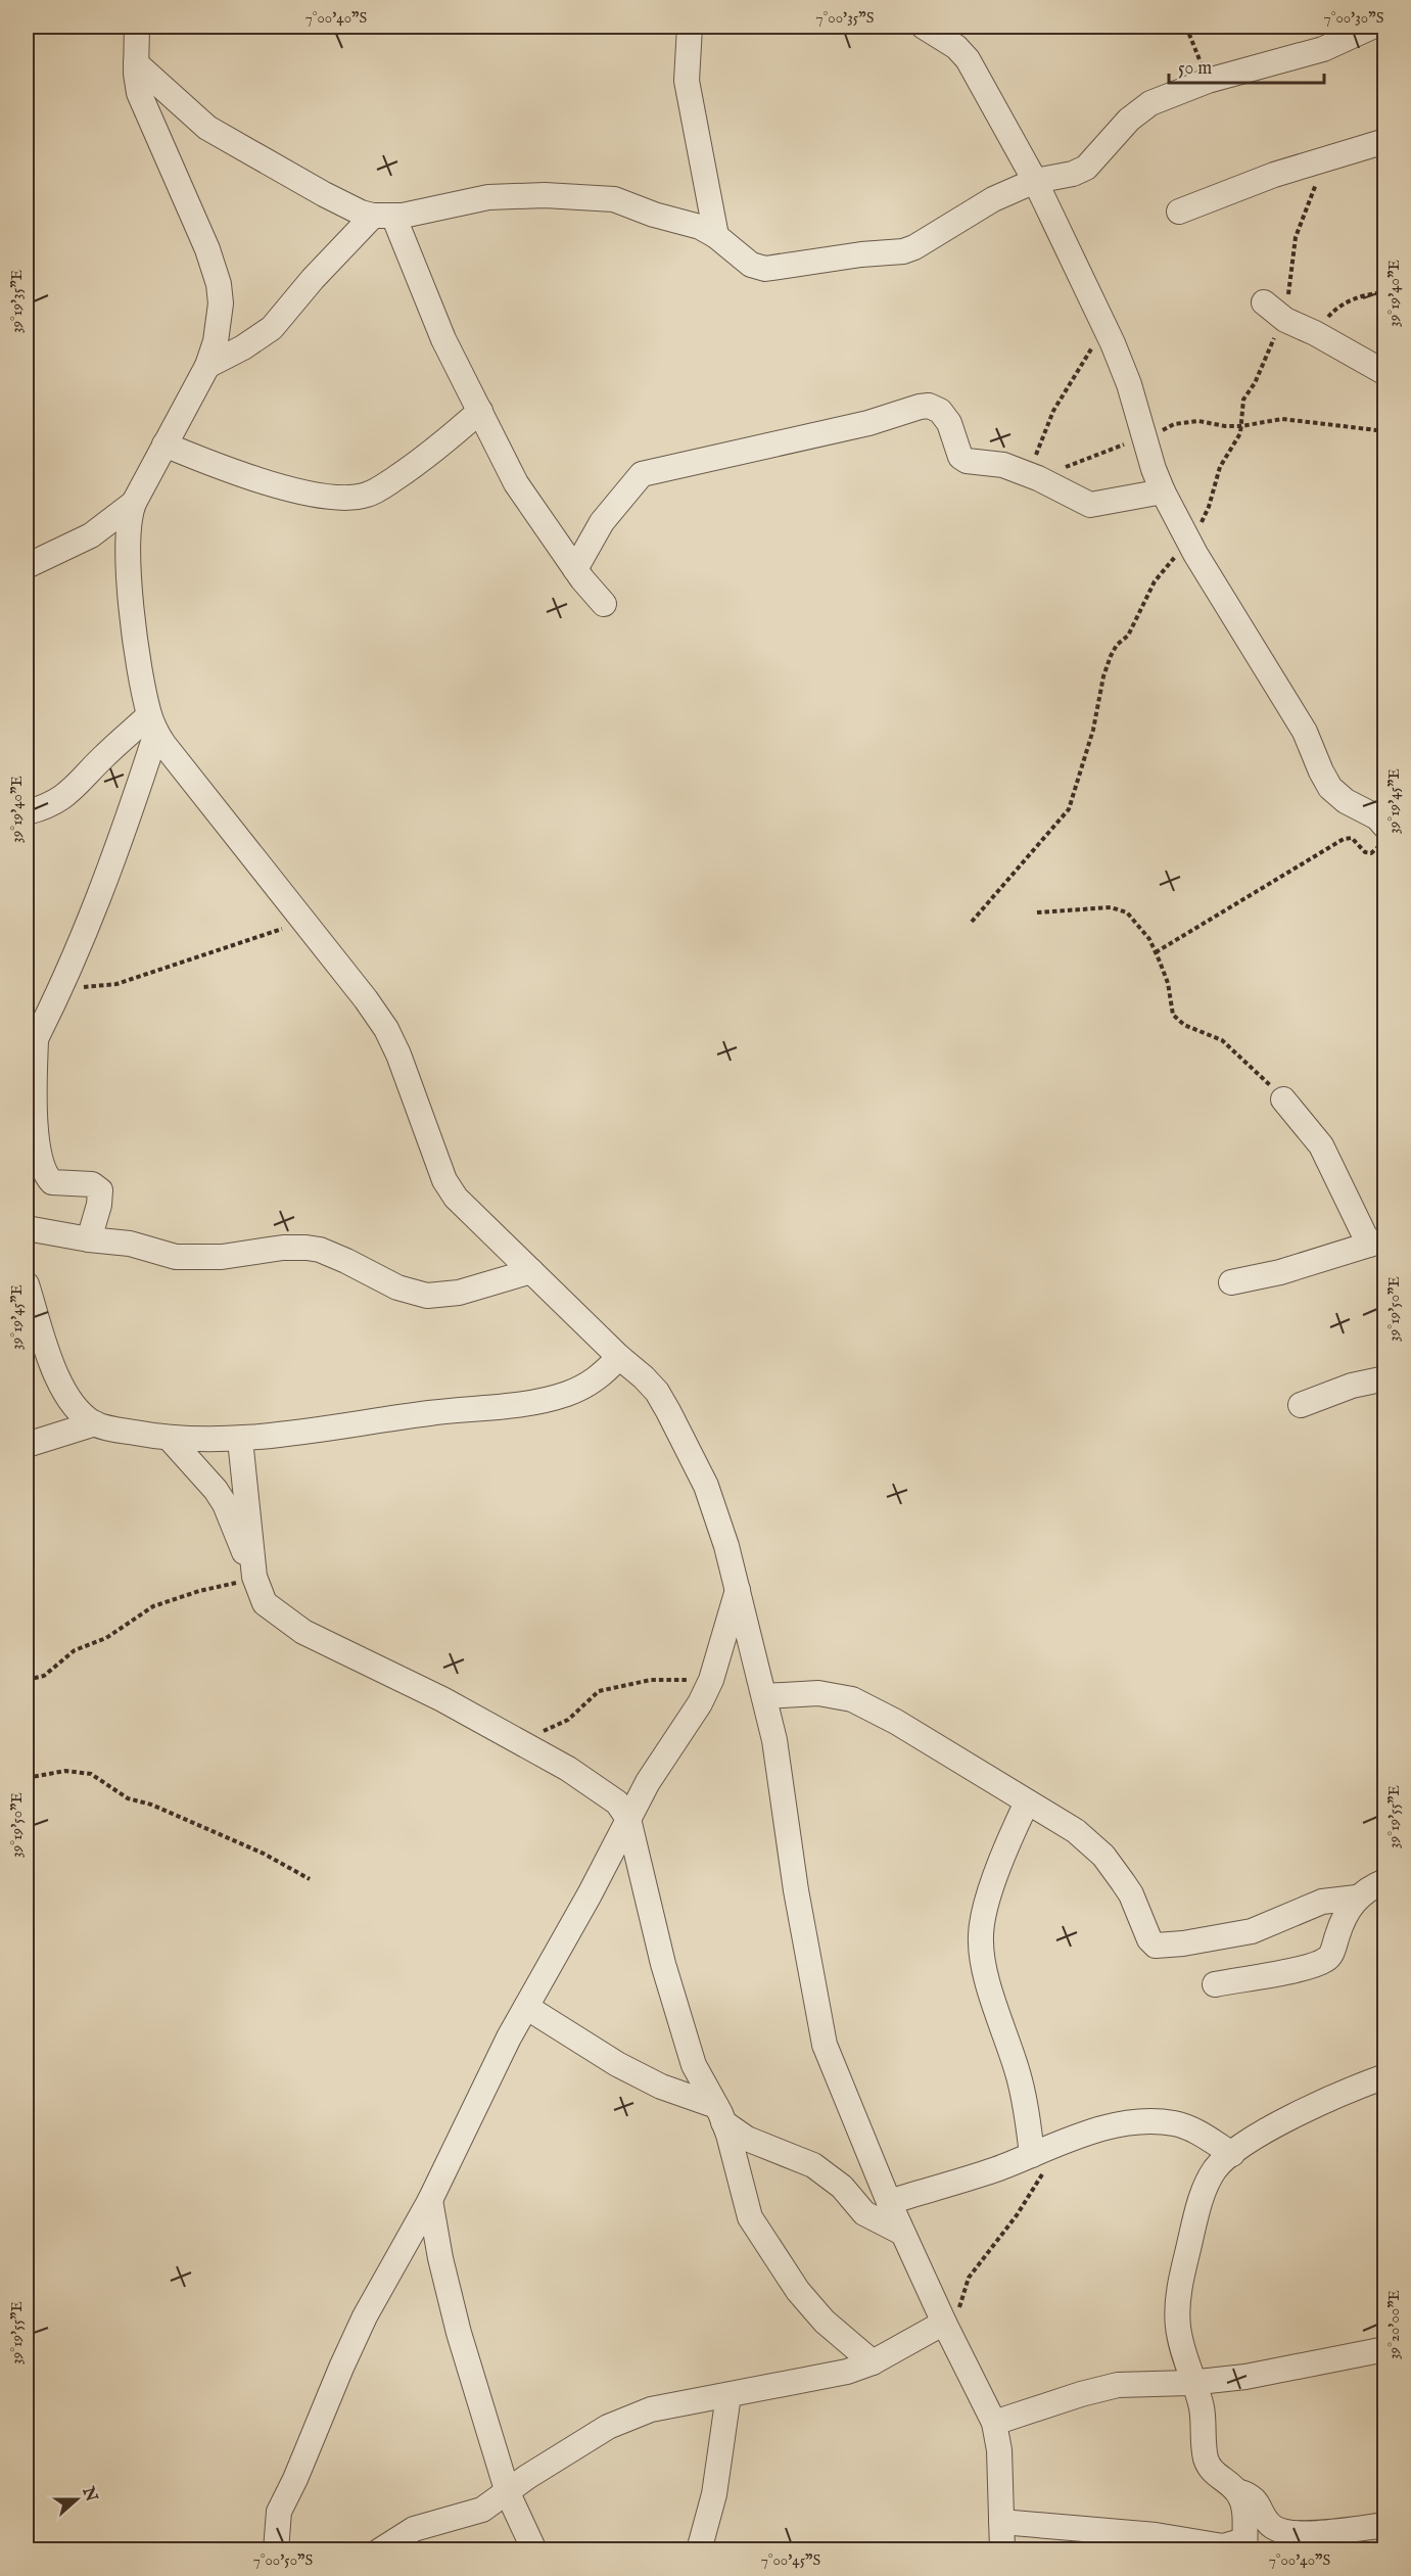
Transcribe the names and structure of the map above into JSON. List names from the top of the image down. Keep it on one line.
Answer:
{"scale_bar":"50 m","north":"right","coordinates":["7°00'40\"S","7°00'35\"S","7°00'30\"S","39°19'40\"E","39°19'35\"E","39°19'45\"E","39°19'50\"E","39°19'55\"E","39°20'00\"E","7°00'50\"S","7°00'45\"S"]}
